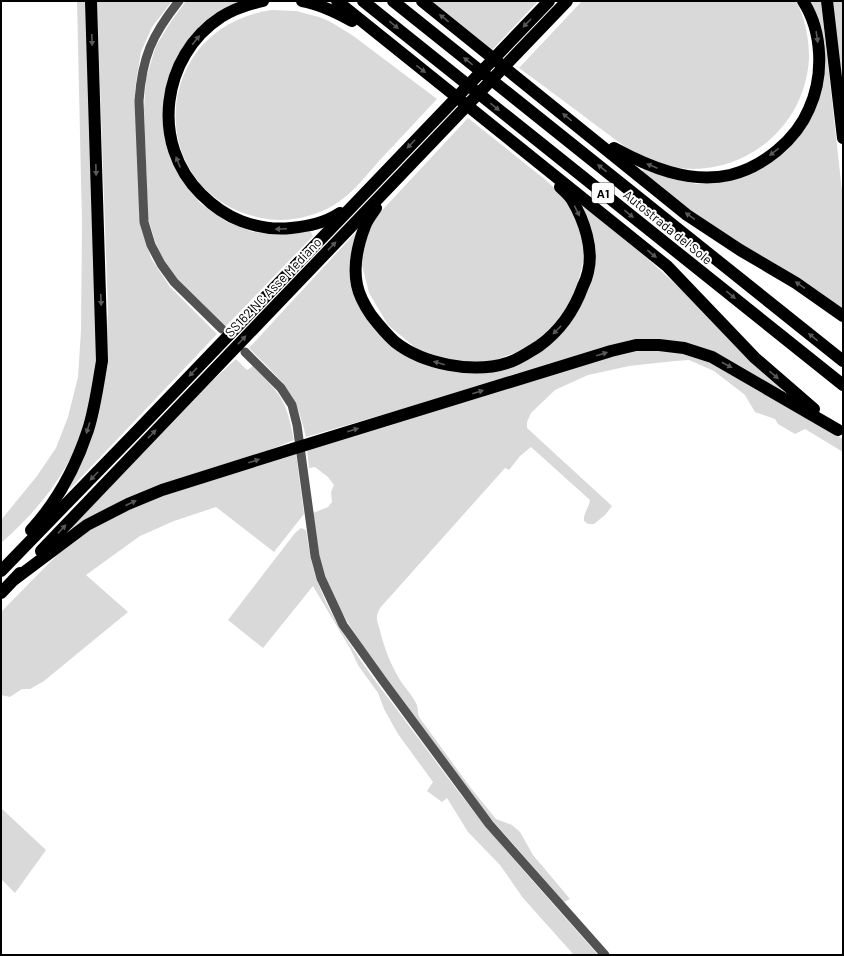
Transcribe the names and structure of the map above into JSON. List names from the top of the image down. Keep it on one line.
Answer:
{"streets":{"highway":["A1","Autostrada del Sole","SS162 NC Asse Mediano"]}}
